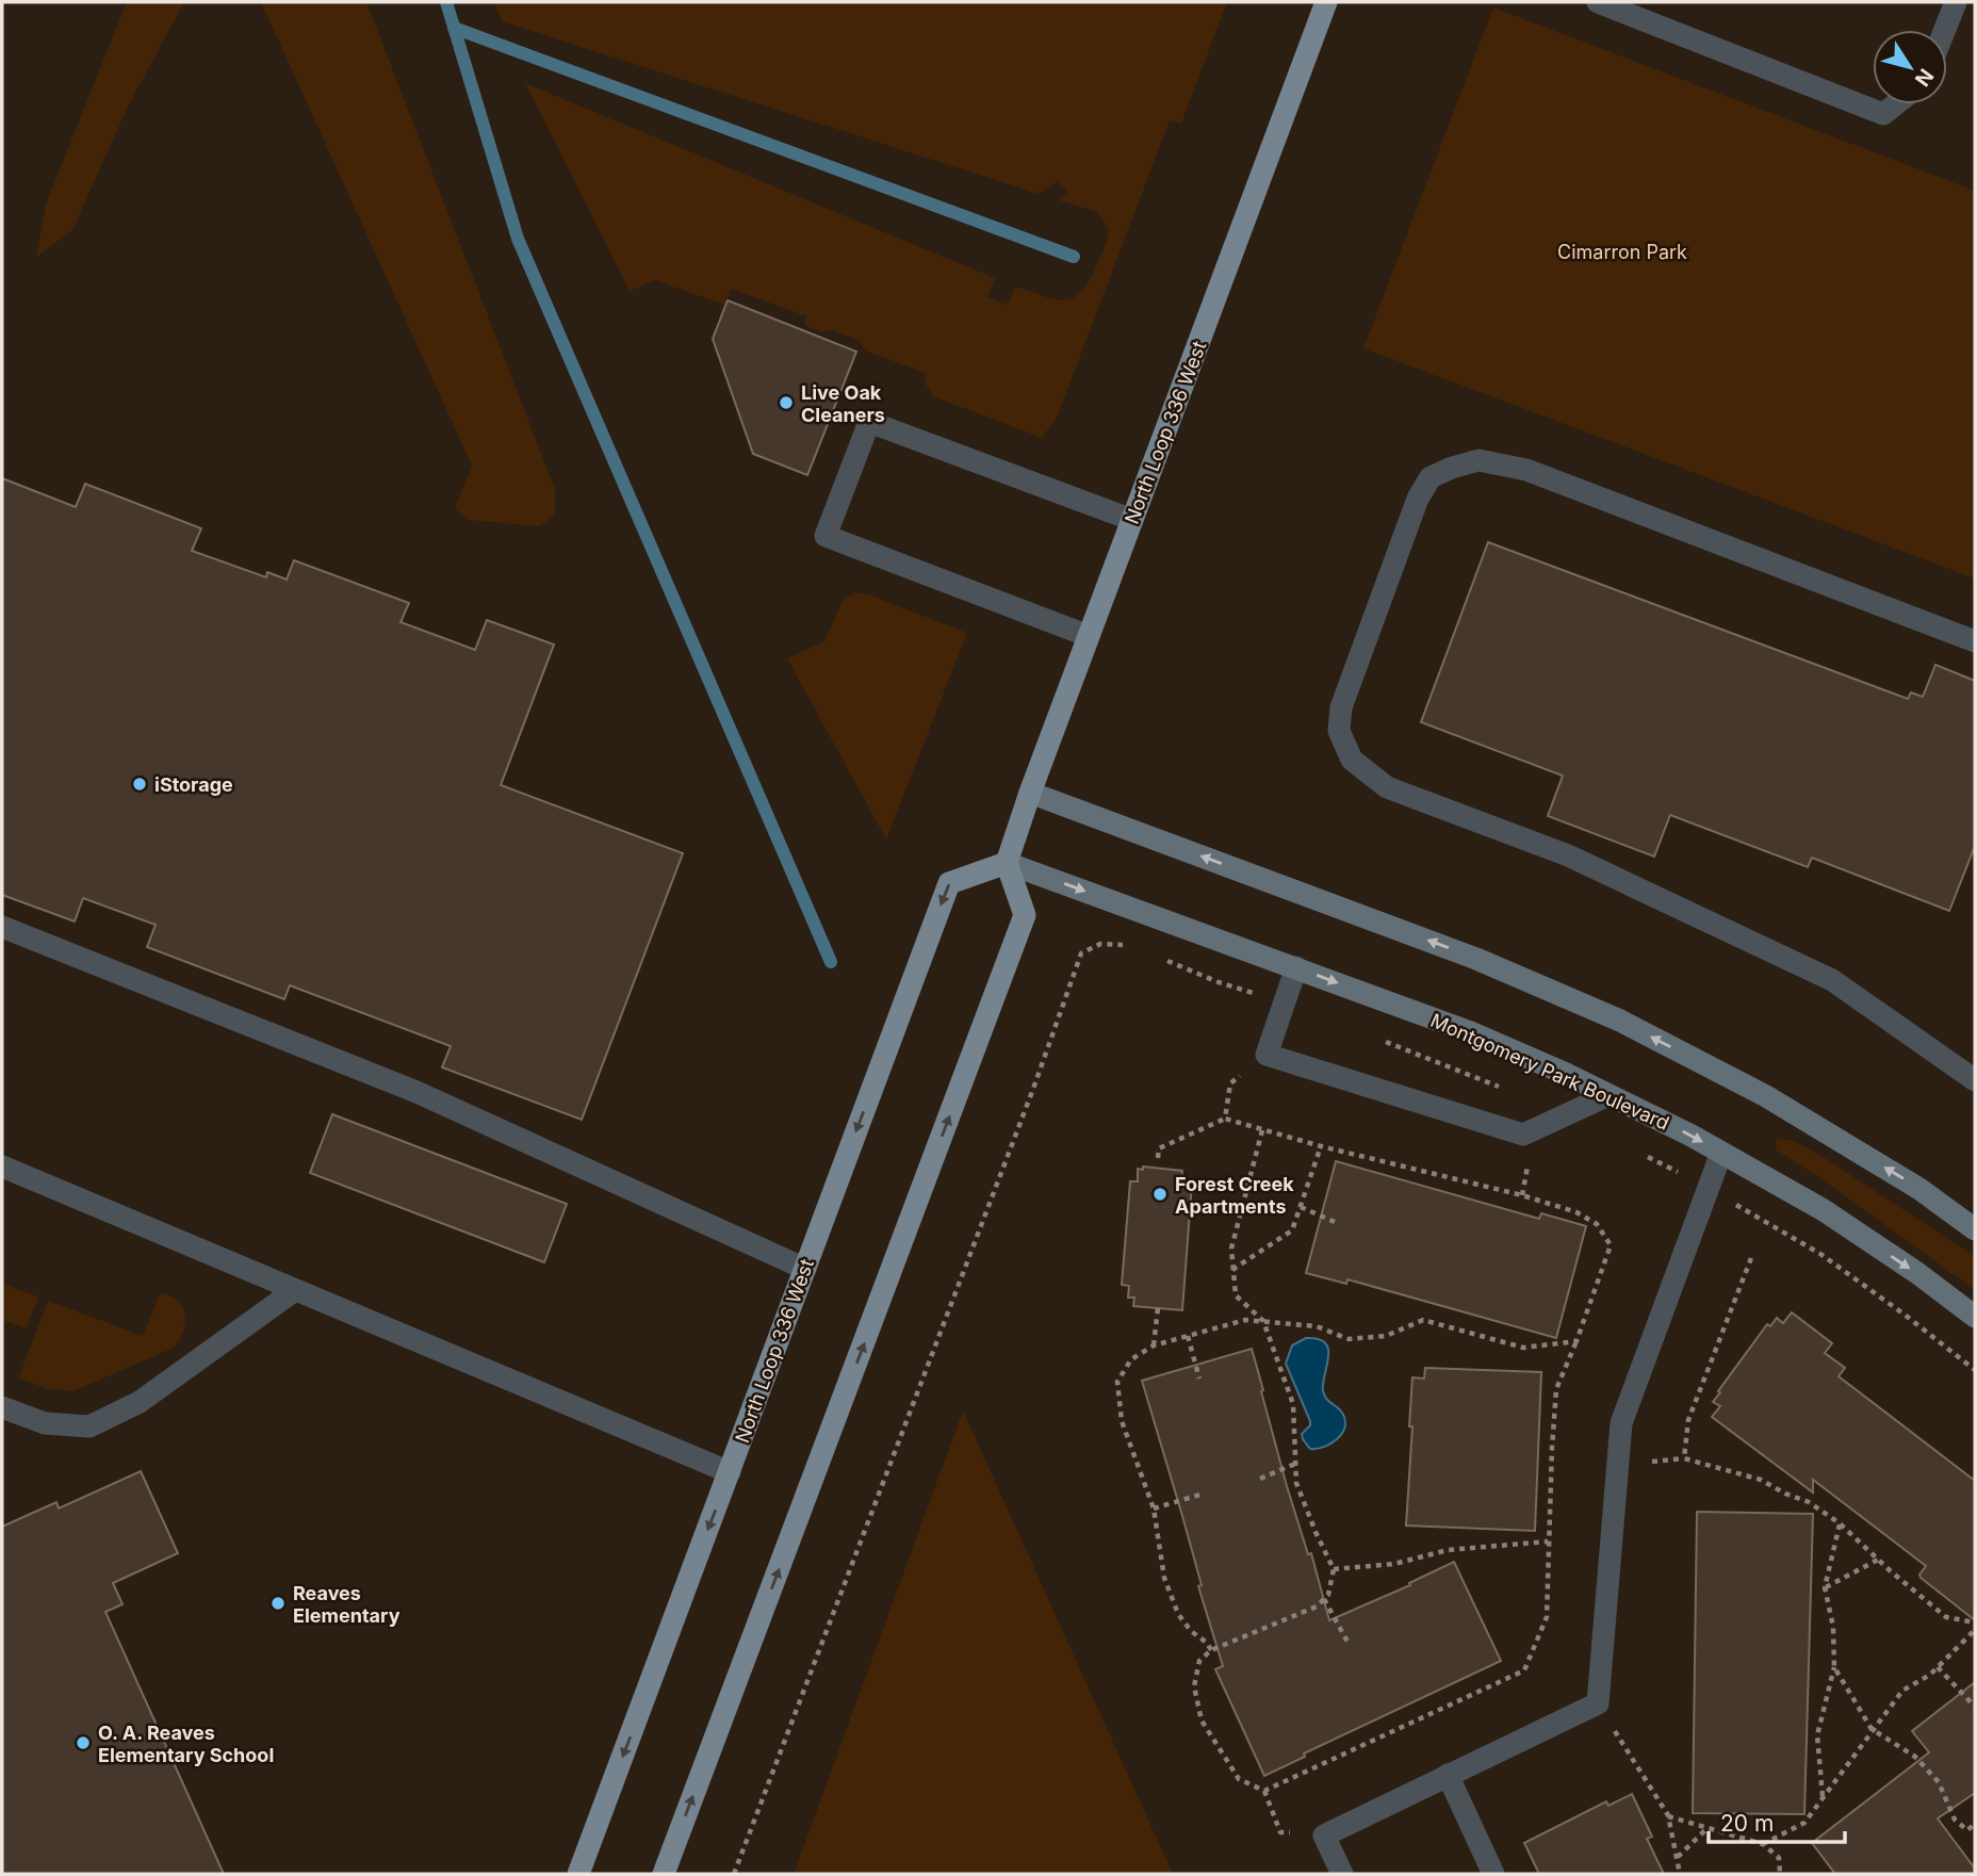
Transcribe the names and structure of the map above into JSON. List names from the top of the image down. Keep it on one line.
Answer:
{"streets":{"main road":["North Loop 336 West"],"street":["Montgomery Park Boulevard"]},"crossings":[["North Loop 336 West","Montgomery Park Boulevard"]],"parks":["Cimarron Park"],"places":["Live Oak Cleaners","iStorage","Forest Creek Apartments","Reaves Elementary","O. A. Reaves Elementary School"],"scale_bar":"20 m","north":"bottom right"}
